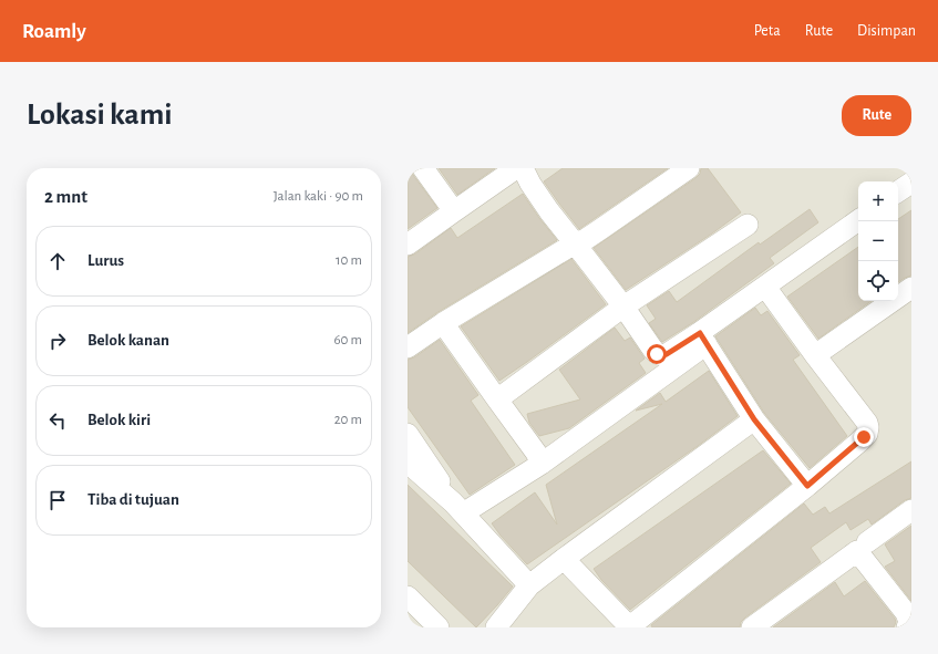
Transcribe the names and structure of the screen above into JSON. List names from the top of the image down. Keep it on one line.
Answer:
{"page":{"header":"Roamly","nav":["Peta","Rute","Disimpan"],"buttons":"Rute","title":"Lokasi kami","heading":["2 mnt","Jalan kaki · 90 m"],"map_buttons":["+","−"],"list":[["Lurus","10 m"],["Belok kanan","60 m"],["Belok kiri","20 m"],"Tiba di tujuan"]}}
